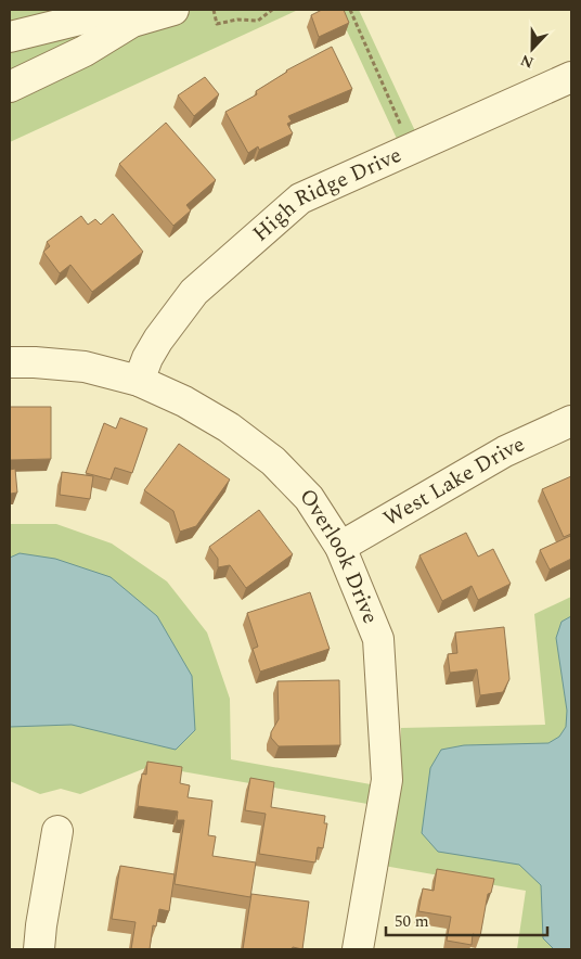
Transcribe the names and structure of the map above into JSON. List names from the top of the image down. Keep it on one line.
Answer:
{"streets":{"street":["High Ridge Drive","West Lake Drive","Overlook Drive"]},"crossings":[["High Ridge Drive","Overlook Drive"],["West Lake Drive","Overlook Drive"]],"scale_bar":"50 m","north":"bottom"}
